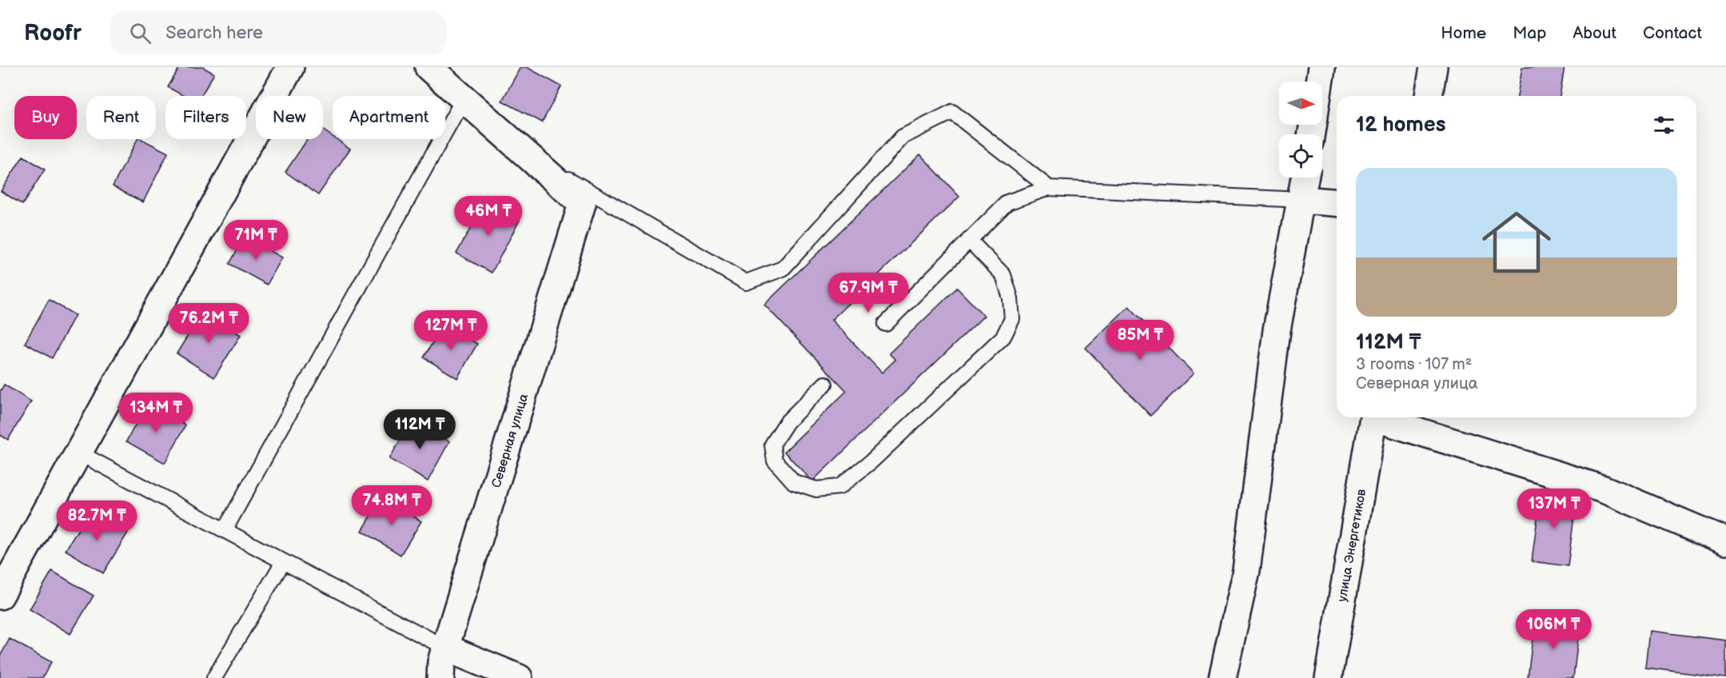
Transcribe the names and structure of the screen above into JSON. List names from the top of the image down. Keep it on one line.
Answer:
{"streets":{"street":["Северная улица","улица Энергетиков"]},"north":"right","page":{"header":"Roofr","search":"Search here","nav":["Home","Map","About","Contact"],"chip":["Buy","Rent","Filters","New","Apartment"],"heading":"12 homes","list":[{"name":"112M ₸","note":"3 rooms · 107 m² · Северная улица"}],"price":["46M ₸","71M ₸","67.9M ₸","76.2M ₸","127M ₸","85M ₸","134M ₸","112M ₸","74.8M ₸","137M ₸","82.7M ₸","106M ₸"]}}
